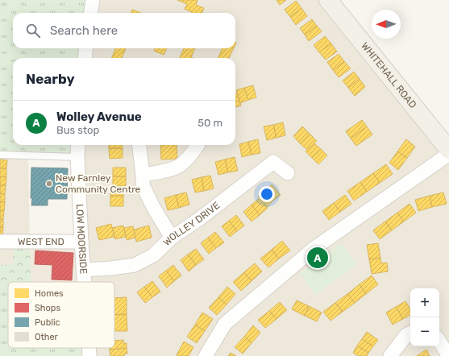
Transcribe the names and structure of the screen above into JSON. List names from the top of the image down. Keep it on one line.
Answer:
{"streets":{"main road":["WHITEHALL ROAD"],"street":["WOLLEY DRIVE","LOW MOORSIDE","WEST END"]},"crossings":[["WOLLEY DRIVE","LOW MOORSIDE"],["LOW MOORSIDE","WEST END"]],"places":["New Farnley Community Centre"],"legend":["Homes","Shops","Public","Other"],"north":"left","page":{"search":"Search here","heading":"Nearby","list":[{"mark":"A","name":"Wolley Avenue","note":"Bus stop","value":"50 m"}],"pins":"A","map_buttons":["+","−"]}}
